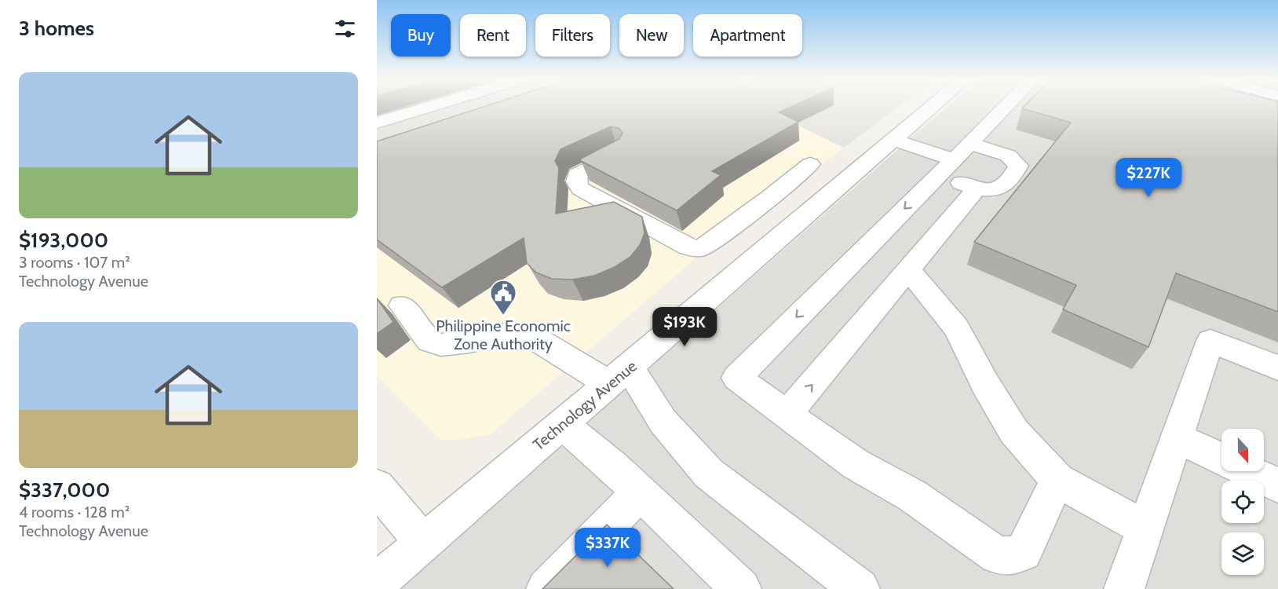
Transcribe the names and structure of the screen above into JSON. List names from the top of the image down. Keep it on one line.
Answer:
{"streets":{"street":["Technology Avenue"]},"places":{"public building":["Philippine Economic Zone Authority"]},"north":"bottom","page":{"heading":"3 homes","chip":["Buy","Rent","Filters","New","Apartment"],"list":[{"name":"$193,000","note":"3 rooms · 107 m² · Technology Avenue"},{"name":"$337,000","note":"4 rooms · 128 m² · Technology Avenue"}],"price":["$227K","$193K","$337K"]}}
